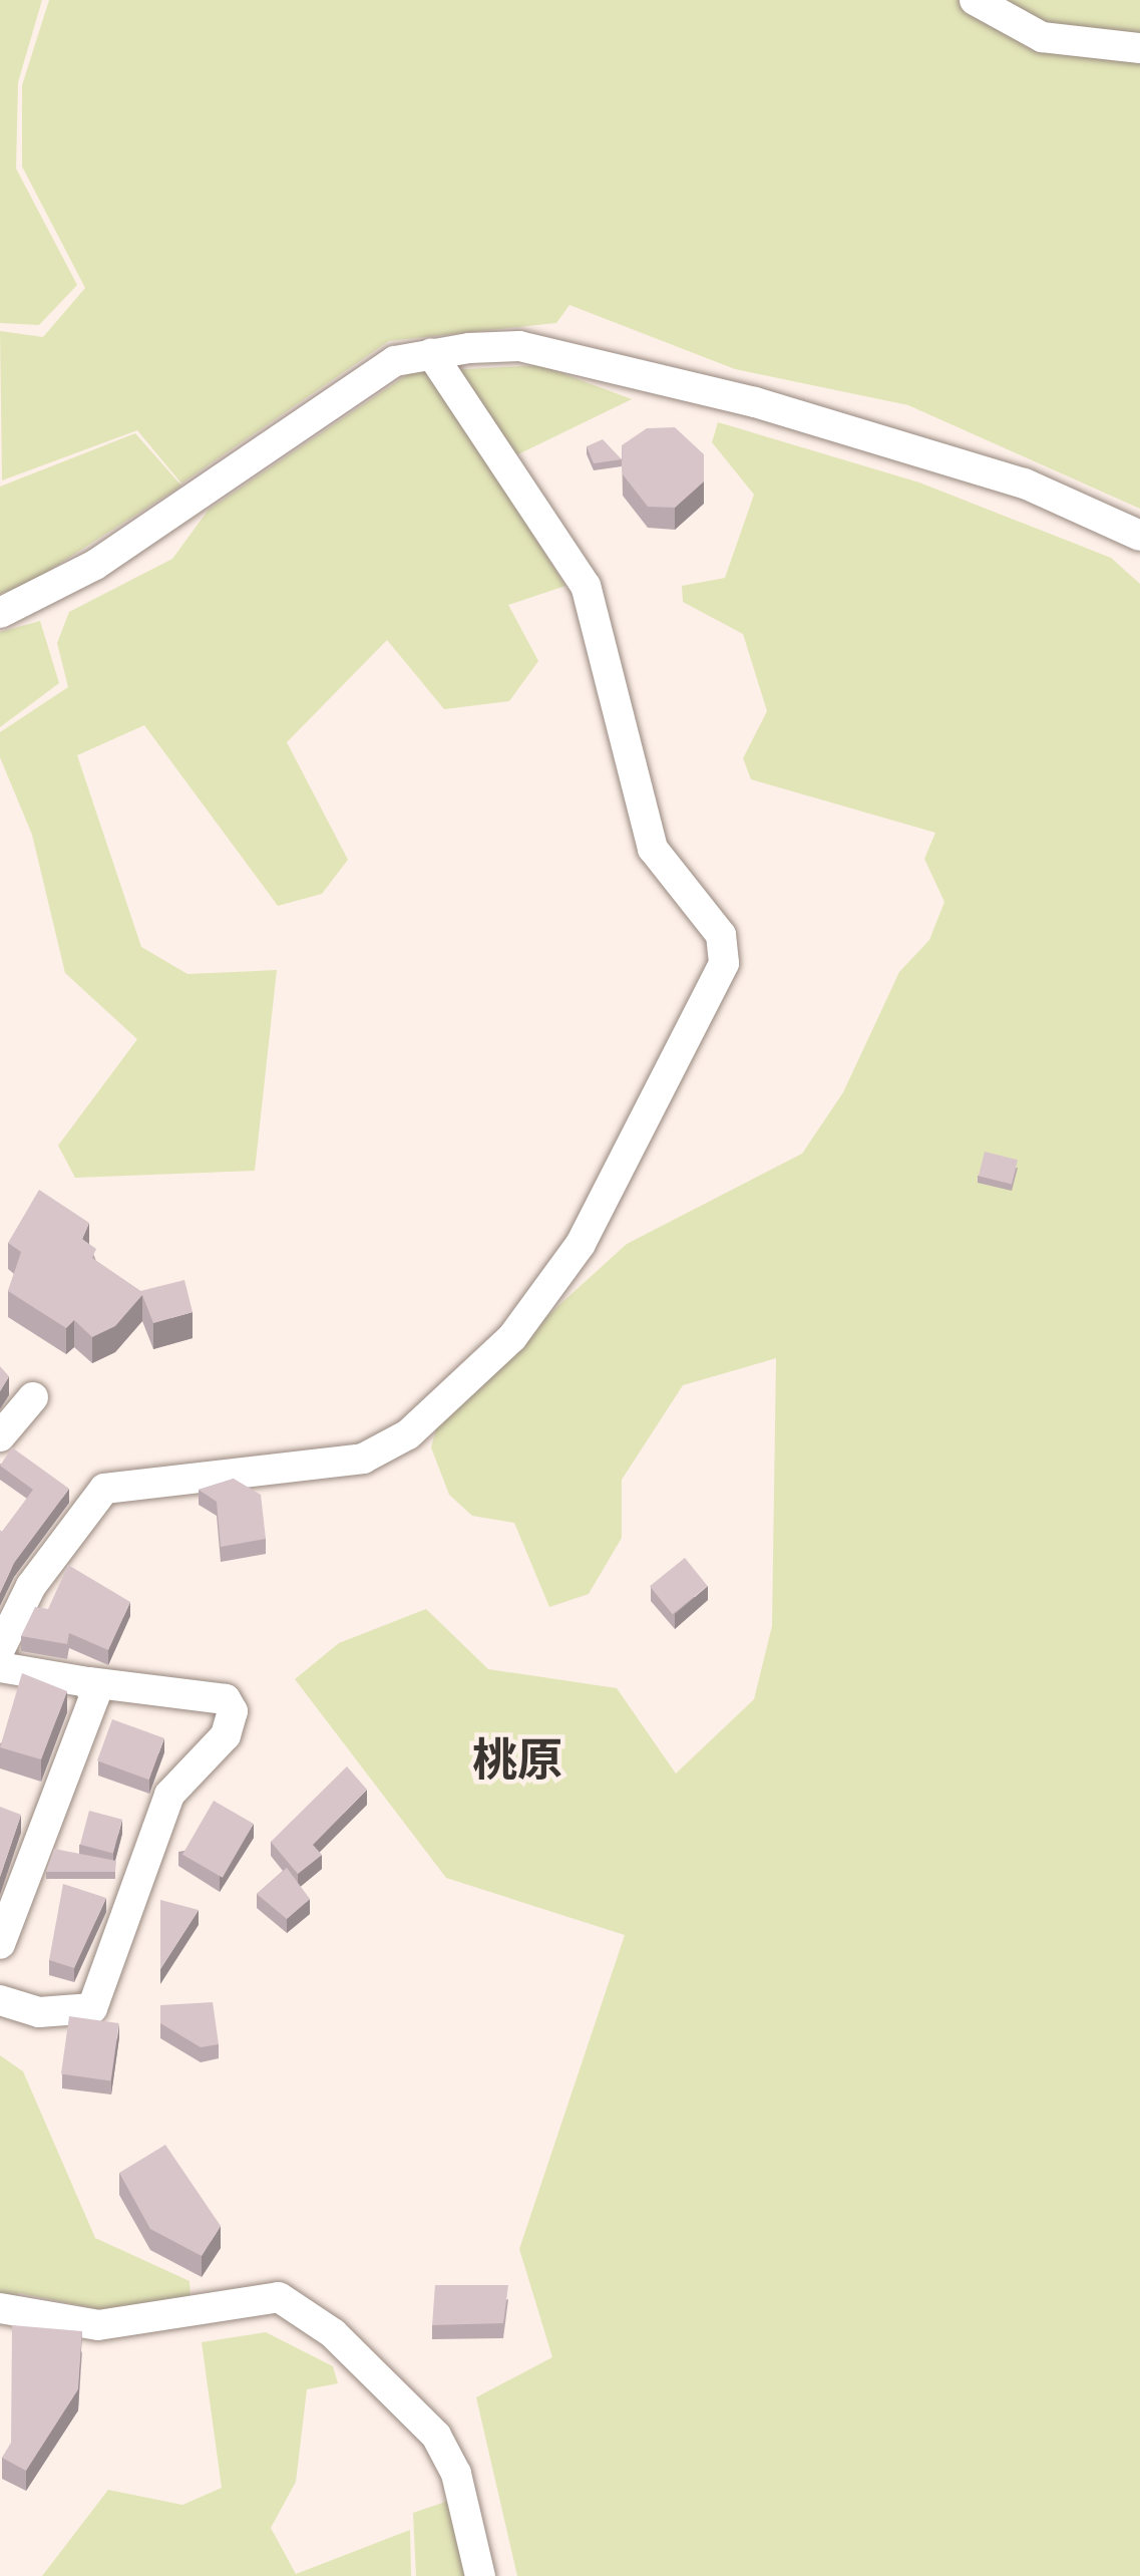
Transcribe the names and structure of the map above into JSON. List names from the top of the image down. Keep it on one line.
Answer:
{"districts":["桃原"]}
